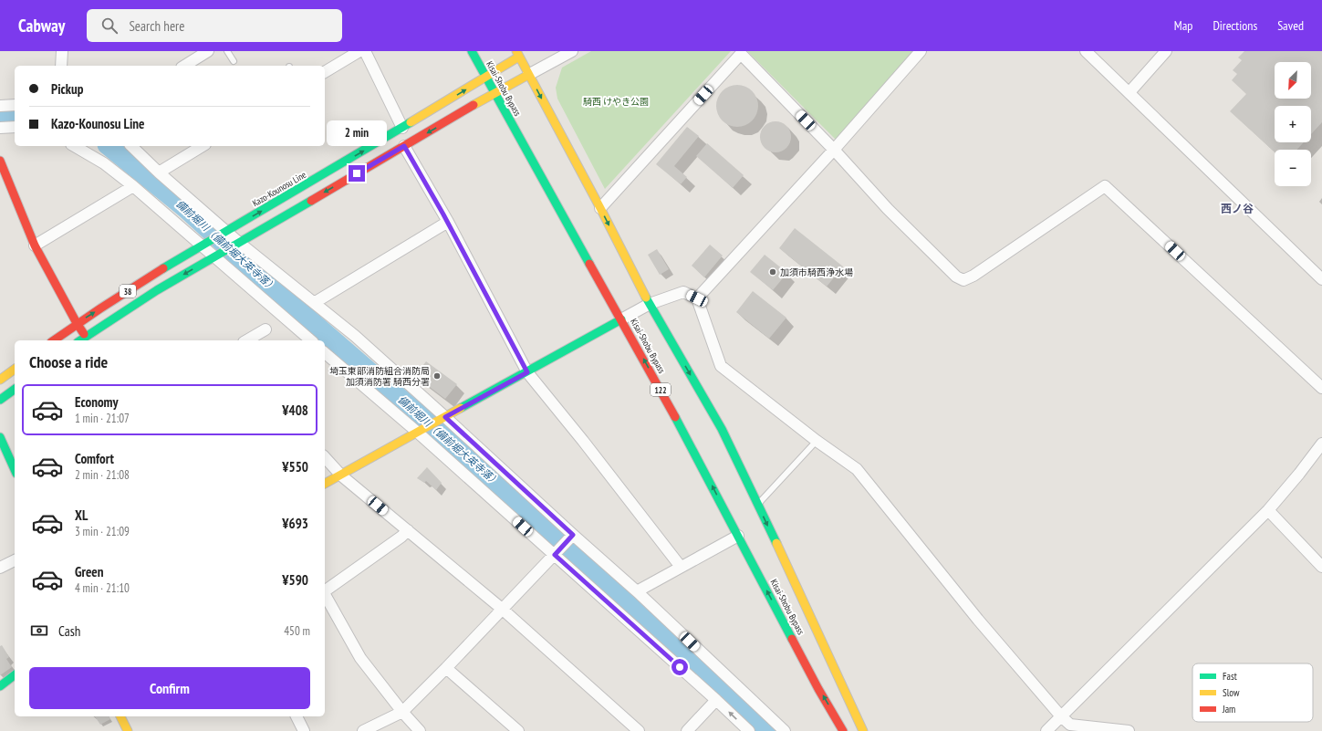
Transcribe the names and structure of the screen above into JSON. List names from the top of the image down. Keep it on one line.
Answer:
{"streets":{"main road":["Kisai-Shobu Bypass","Kazo-Kounosu Line","38","122"]},"crossings":[["Kisai-Shobu Bypass","Kazo-Kounosu Line"],["Kisai-Shobu Bypass","38"]],"districts":["西ノ谷"],"water":["備前堀川（備前堀大英寺落）"],"parks":["騎西 けやき公園"],"places":["加須市騎西浄水場","埼玉東部消防組合消防局 加須消防署 騎西分署"],"legend":["Fast","Slow","Jam"],"north":"bottom left","page":{"header":"Cabway","search":"Search here","nav":["Map","Directions","Saved"],"map_buttons":["+","−"],"banner":["Pickup","Kazo-Kounosu Line"],"bubble":"2 min","heading":"Choose a ride","list":[{"name":"Economy","note":"1 min · 21:07","value":"¥408"},{"name":"Comfort","note":"2 min · 21:08","value":"¥550"},{"name":"XL","note":"3 min · 21:09","value":"¥693"},{"name":"Green","note":"4 min · 21:10","value":"¥590"}],"pay":["Cash","450 m"],"buttons":"Confirm"}}
